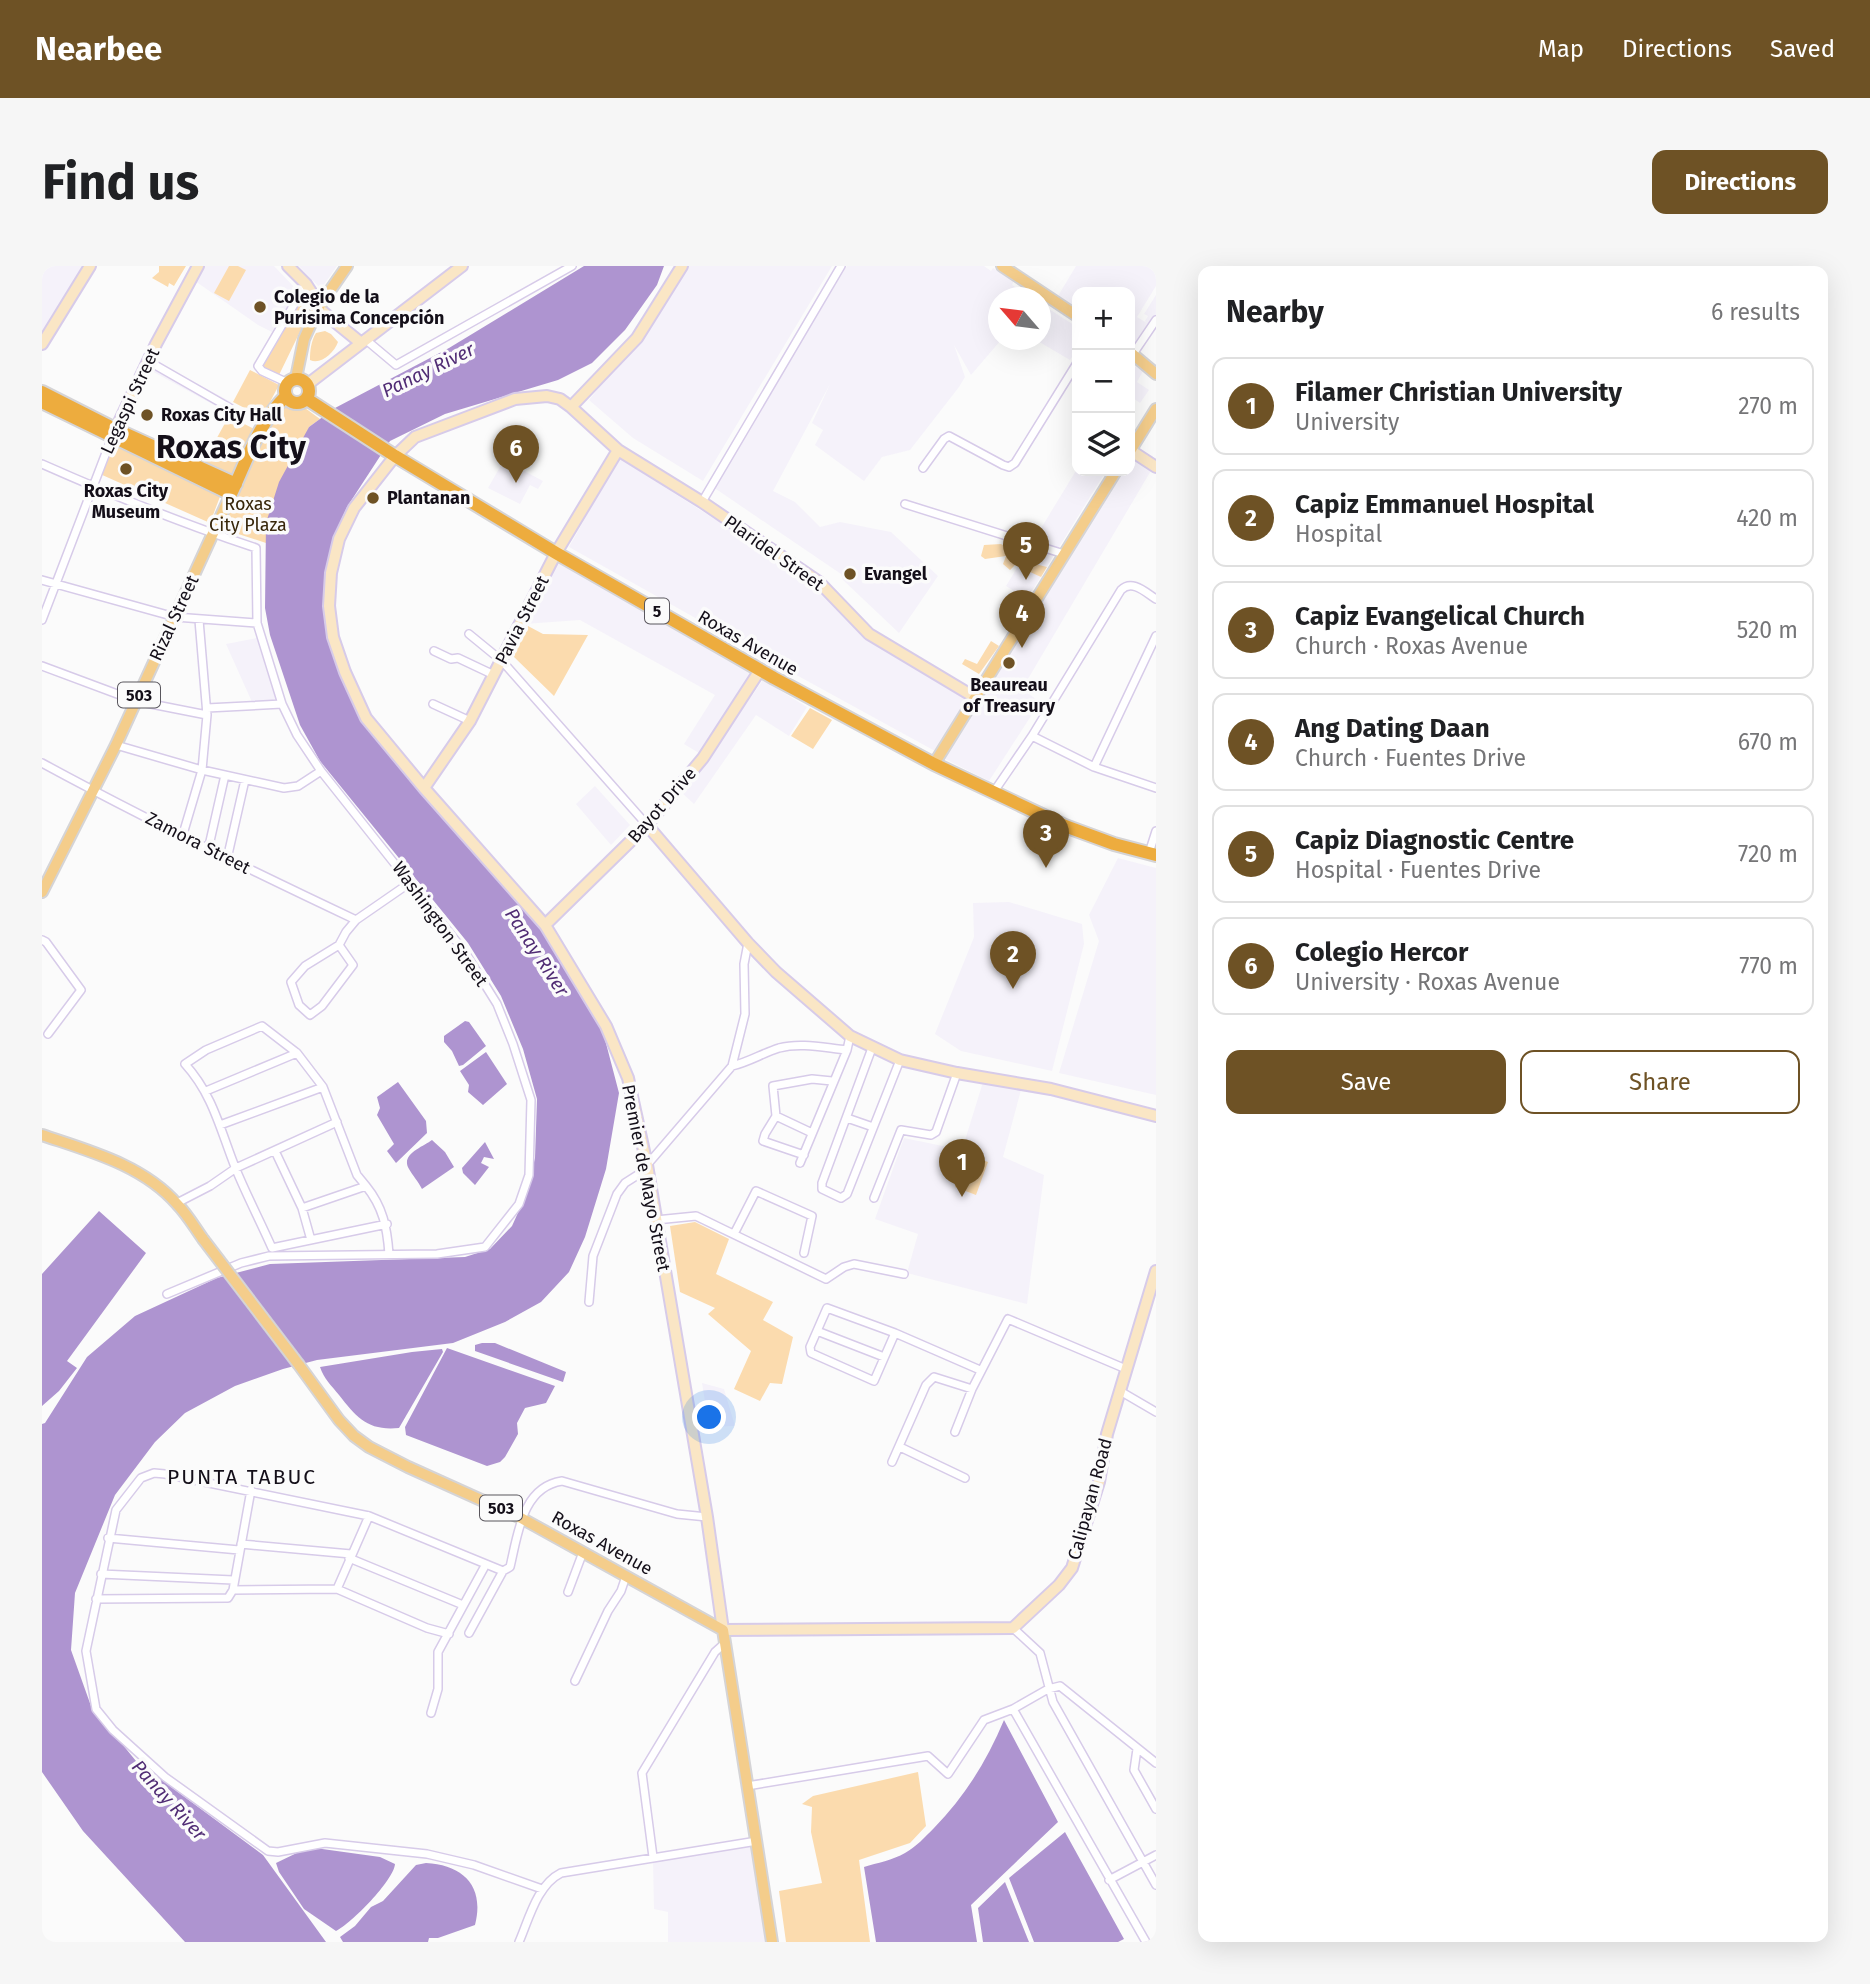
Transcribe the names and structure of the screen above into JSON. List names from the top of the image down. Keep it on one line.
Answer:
{"streets":{"highway":["5","Roxas Avenue"],"main road":["Rizal Street","503"],"street":["Legaspi Street","Plaridel Street","Pavia Street","Bayot Drive","Zamora Street","Washington Street","Premier de Mayo Street","Calipayan Road"]},"crossings":[["Plaridel Street","Pavia Street"],["Plaridel Street","Premier de Mayo Street"],["Rizal Street","Zamora Street"],["Rizal Street","Washington Street"],["Pavia Street","Roxas Avenue"],["Pavia Street","Premier de Mayo Street"],["Roxas Avenue","Bayot Drive"],["Roxas Avenue","Premier de Mayo Street"],["Bayot Drive","Premier de Mayo Street"]],"districts":["Roxas City","PUNTA TABUC"],"water":["Panay River"],"parks":["Roxas City Plaza"],"places":["Colegio de la Purisima Concepción","Roxas City Hall","Roxas City Museum","Plantanan","Evangel","Beaureau of Treasury"],"north":"top left","page":{"header":"Nearbee","nav":["Map","Directions","Saved"],"buttons":["Directions",["Save","Share"]],"title":"Find us","heading":["Nearby","6 results"],"map_buttons":["+","−"],"list":[{"mark":"1","name":"Filamer Christian University","note":"University","value":"270 m"},{"mark":"2","name":"Capiz Emmanuel Hospital","note":"Hospital","value":"420 m"},{"mark":"3","name":"Capiz Evangelical Church","note":"Church · Roxas Avenue","value":"520 m"},{"mark":"4","name":"Ang Dating Daan","note":"Church · Fuentes Drive","value":"670 m"},{"mark":"5","name":"Capiz Diagnostic Centre","note":"Hospital · Fuentes Drive","value":"720 m"},{"mark":"6","name":"Colegio Hercor","note":"University · Roxas Avenue","value":"770 m"}],"pins":["6","5","4","3","2","1"]}}
